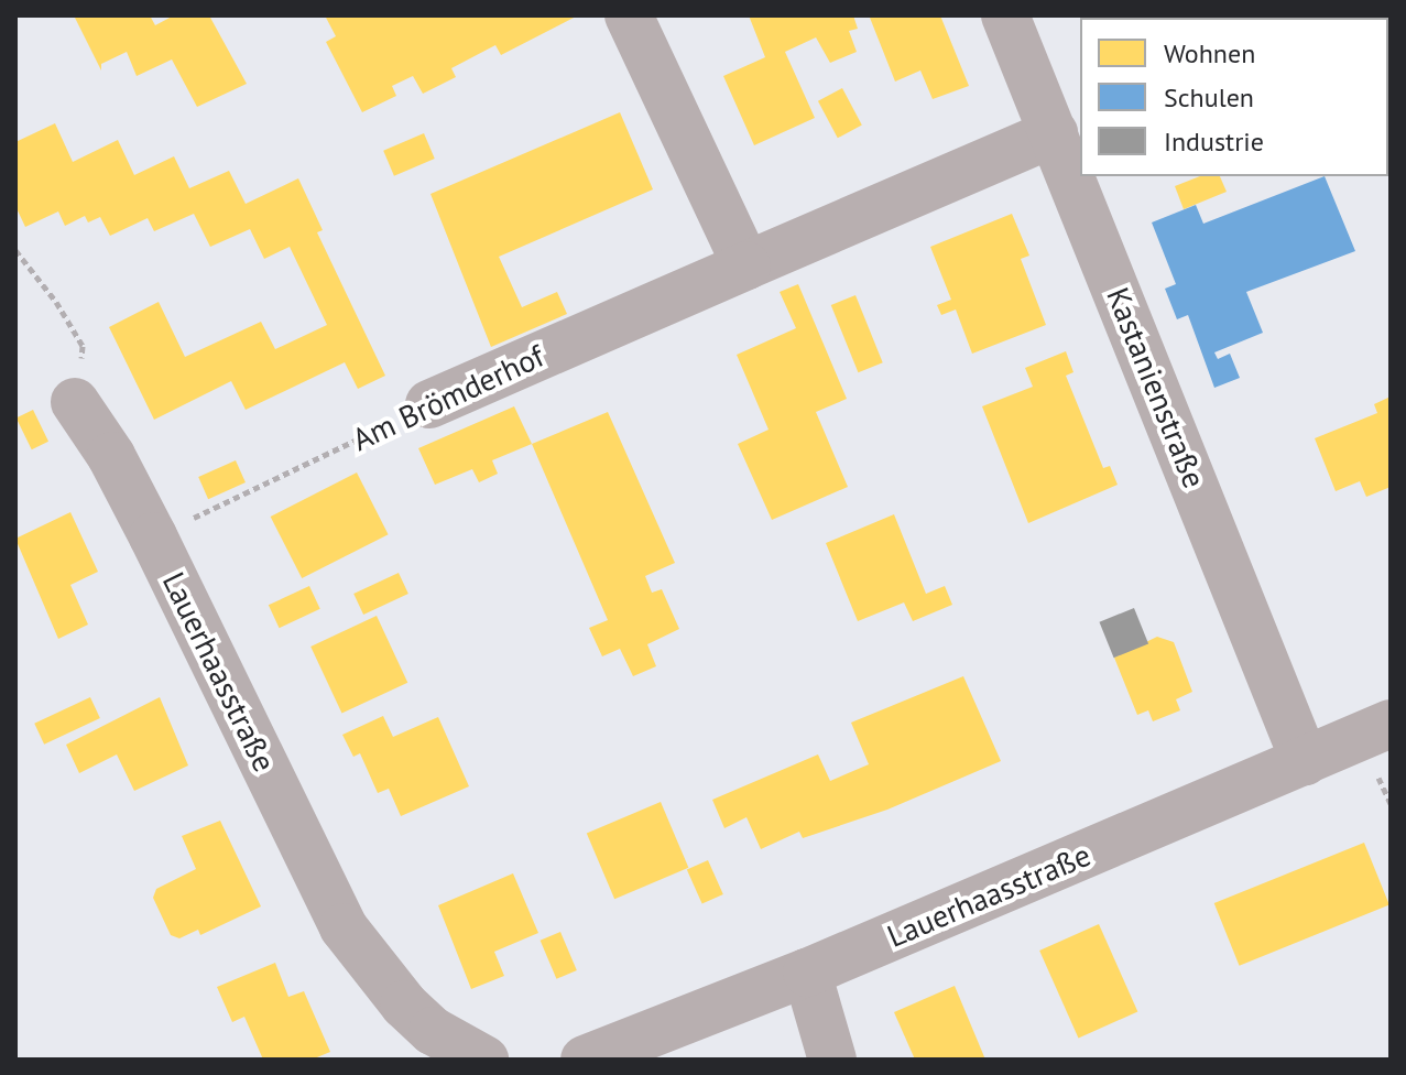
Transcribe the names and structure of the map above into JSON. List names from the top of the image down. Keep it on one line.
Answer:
{"streets":{"street":["Kastanienstraße","Am Brömderhof","Lauerhaasstraße"]},"crossings":[["Kastanienstraße","Am Brömderhof"],["Kastanienstraße","Lauerhaasstraße"],["Am Brömderhof","Lauerhaasstraße"]],"legend":["Wohnen","Schulen","Industrie"]}
